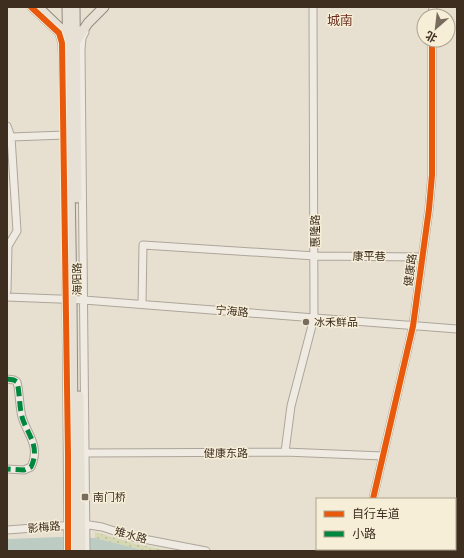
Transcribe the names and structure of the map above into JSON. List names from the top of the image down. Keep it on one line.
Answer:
{"streets":{"main road":["海阳路"],"street":["惠隆路","康平巷","健康路","宁海路","健康东路","影梅路","雉水路"]},"crossings":[["惠隆路","康平巷"],["惠隆路","宁海路"],["惠隆路","健康东路"],["康平巷","健康路"],["康平巷","宁海路"],["健康路","宁海路"],["健康路","健康东路"],["海阳路","宁海路"],["海阳路","健康东路"],["海阳路","影梅路"],["海阳路","雉水路"],["影梅路","雉水路"]],"districts":["城南"],"places":{"other":["冰禾鲜品"],"transit":["南门桥"]},"legend":["自行车道","小路"],"north":"bottom left"}
